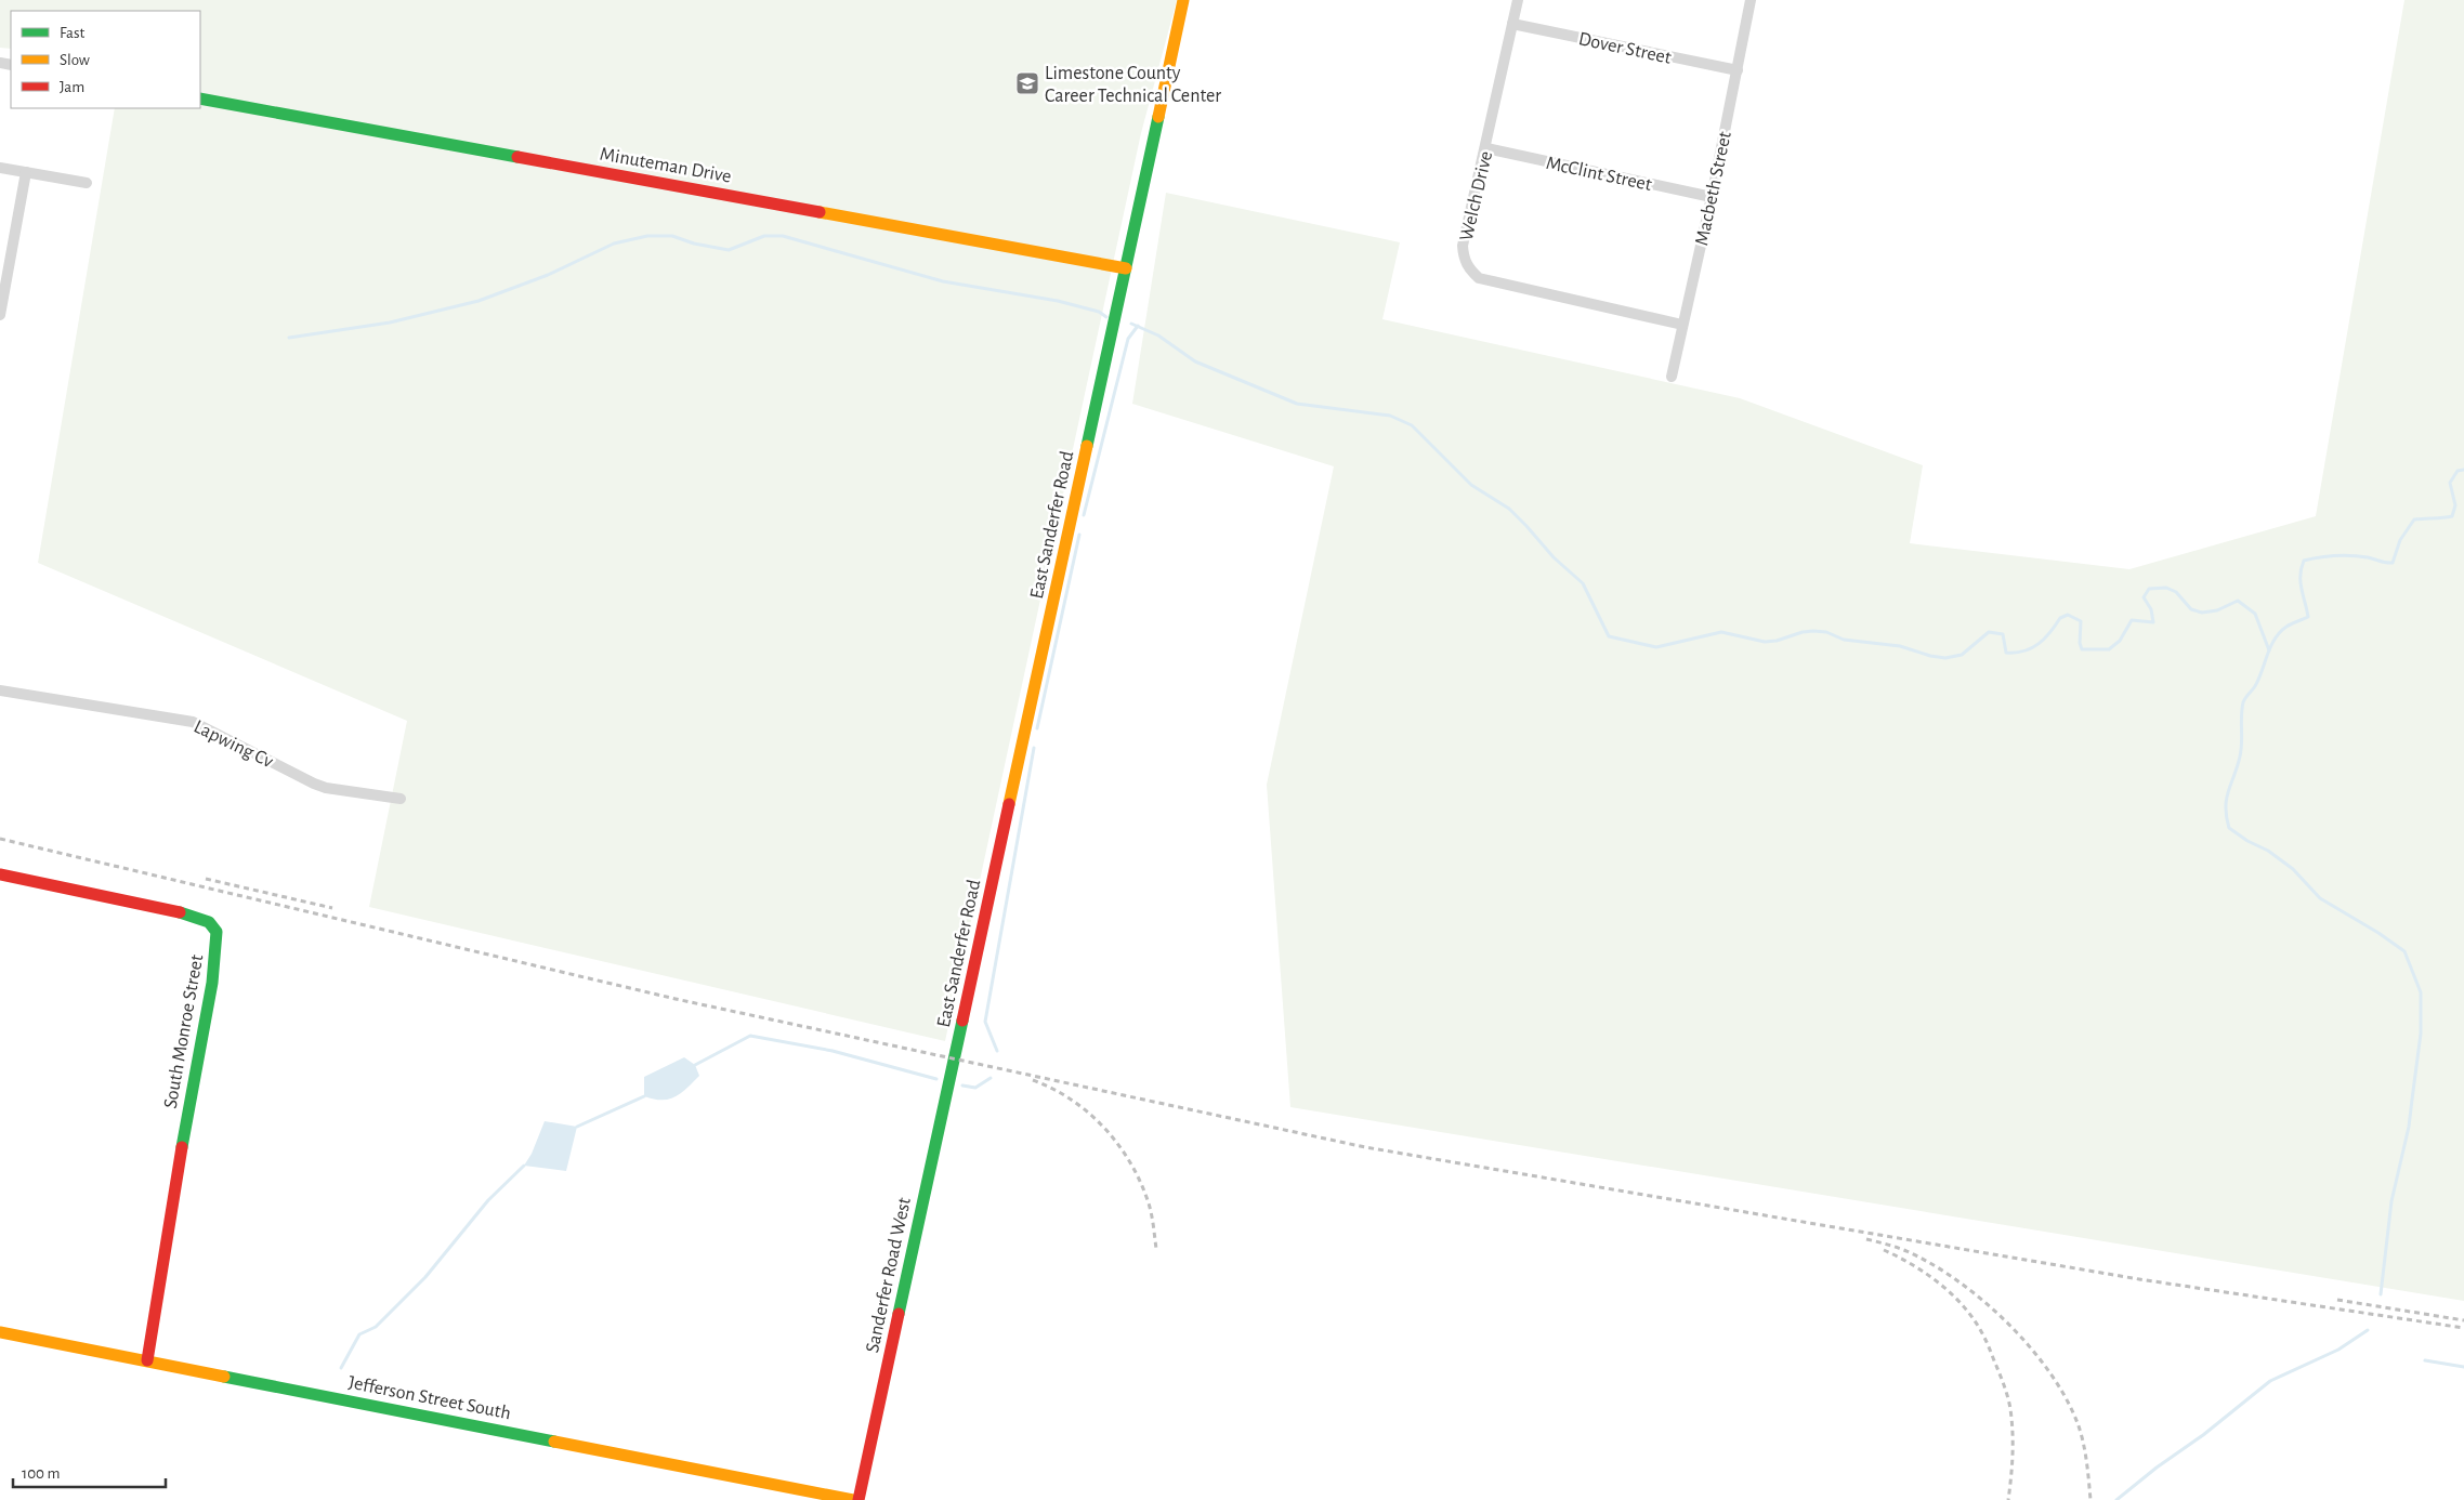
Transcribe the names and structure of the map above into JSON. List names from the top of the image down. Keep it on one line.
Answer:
{"streets":{"street":["Dover Street","Minuteman Drive","McClint Street","Macbeth Street","Welch Drive","East Sanderfer Road","Lapwing Cv","South Monroe Street","Sanderfer Road West","Jefferson Street South"]},"crossings":[["Dover Street","Macbeth Street"],["Dover Street","Welch Drive"],["Minuteman Drive","East Sanderfer Road"],["McClint Street","Macbeth Street"],["McClint Street","Welch Drive"],["Macbeth Street","Welch Drive"],["East Sanderfer Road","Sanderfer Road West"],["South Monroe Street","Jefferson Street South"]],"places":{"school or university":["Limestone County Career Technical Center"]},"legend":["Fast","Slow","Jam"],"scale_bar":"100 m"}
